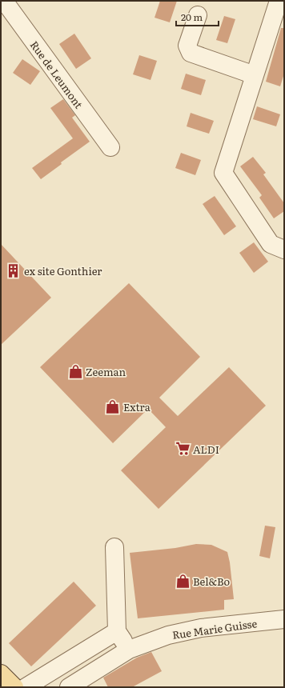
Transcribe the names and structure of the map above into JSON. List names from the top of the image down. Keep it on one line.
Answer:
{"streets":{"street":["Rue de Leumont","Rue Marie Guisse"]},"places":{"building":["ex site Gonthier"],"shop":["Zeeman","Extra","Bel&Bo"],"supermarket":["ALDI"]},"scale_bar":"20 m"}
